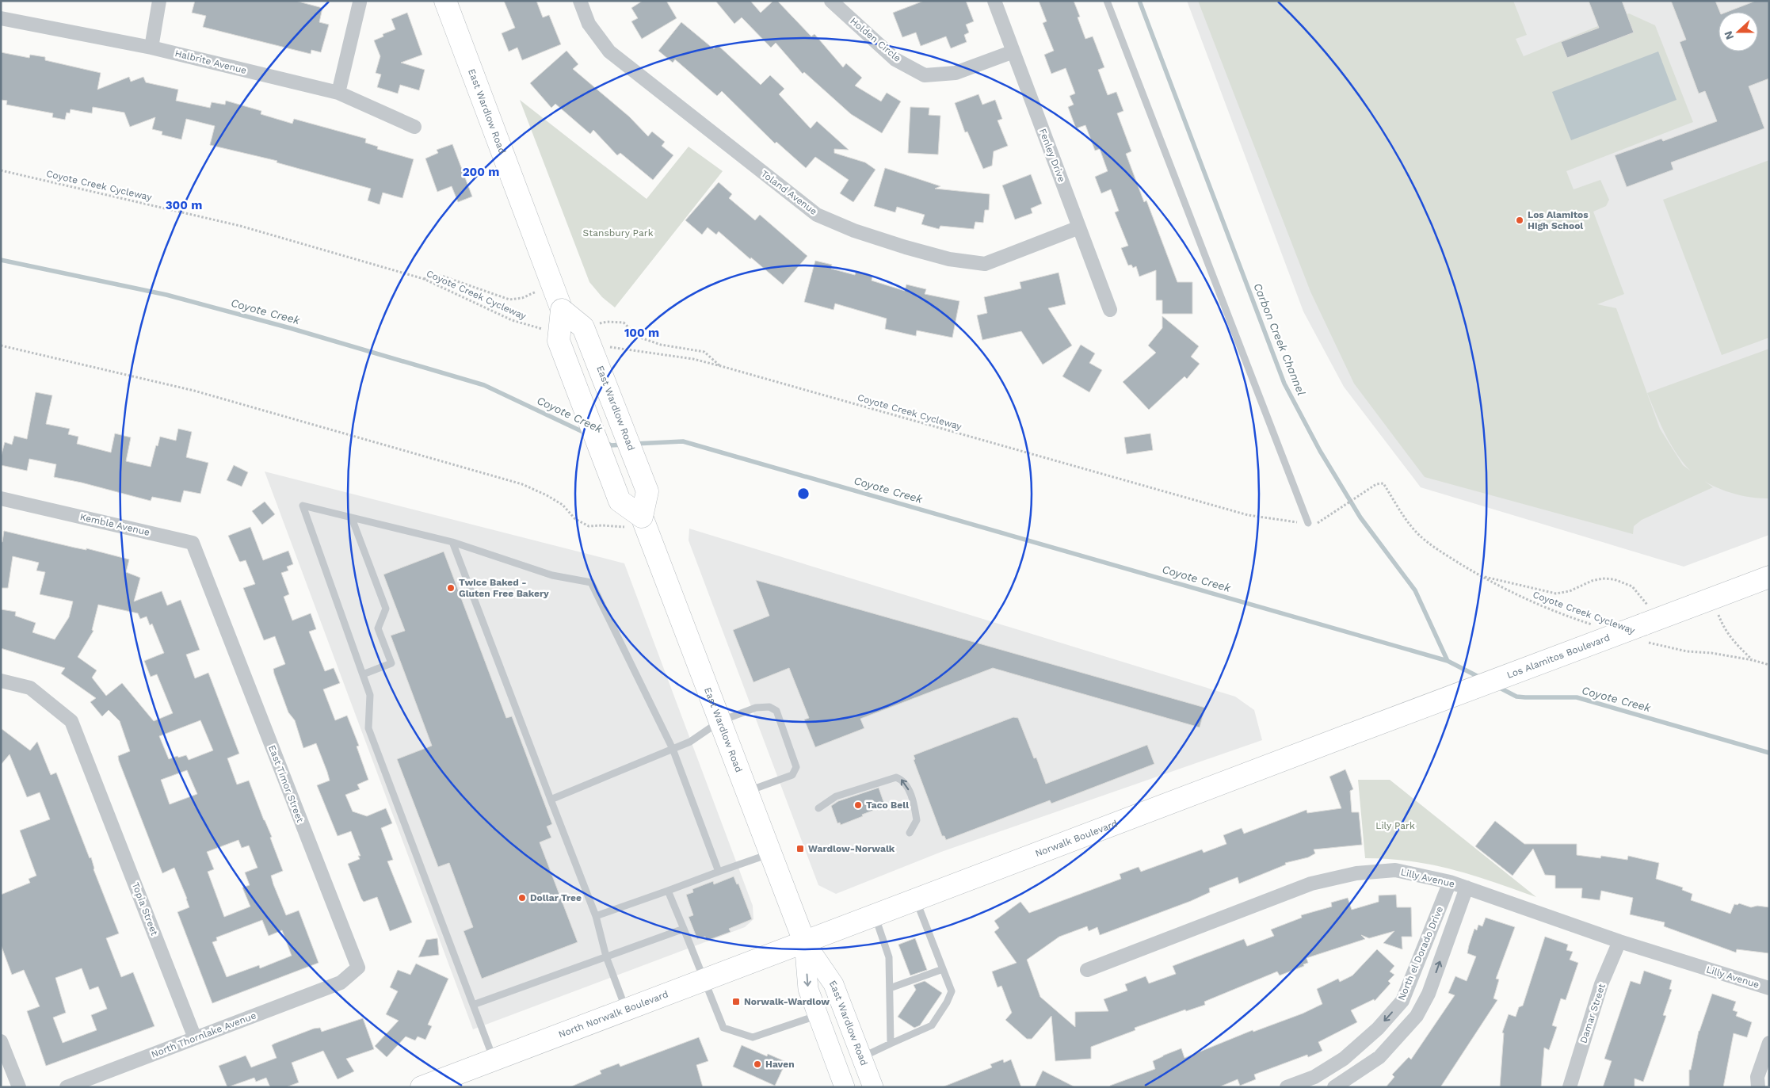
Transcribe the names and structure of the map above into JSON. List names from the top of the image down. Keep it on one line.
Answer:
{"streets":{"main road":["East Wardlow Road","Los Alamitos Boulevard","Norwalk Boulevard","North Norwalk Boulevard"],"street":["Holden Circle","Halbrite Avenue","Fenley Drive","Toland Avenue","Kemble Avenue","East Timor Street","Lilly Avenue","Topia Street","North el Dorado Drive","Damar Street","North Thornlake Avenue"],"path":["Coyote Creek Cycleway"]},"crossings":[["Holden Circle","Fenley Drive"],["East Wardlow Road","Norwalk Boulevard"],["East Wardlow Road","North Norwalk Boulevard"],["Fenley Drive","Toland Avenue"],["Kemble Avenue","East Timor Street"],["Los Alamitos Boulevard","Norwalk Boulevard"],["East Timor Street","North Thornlake Avenue"],["Norwalk Boulevard","North Norwalk Boulevard"],["Lilly Avenue","North el Dorado Drive"],["Lilly Avenue","Damar Street"],["Topia Street","North Thornlake Avenue"]],"water":["Coyote Creek","Carbon Creek Channel"],"parks":["Stansbury Park","Lily Park"],"places":{"other":["Los Alamitos High School","Twice Baked - Gluten Free Bakery","Taco Bell","Dollar Tree","Haven"],"transit":["Wardlow-Norwalk","Norwalk-Wardlow"]},"north":"left","rings":["200 m","300 m","100 m"]}
